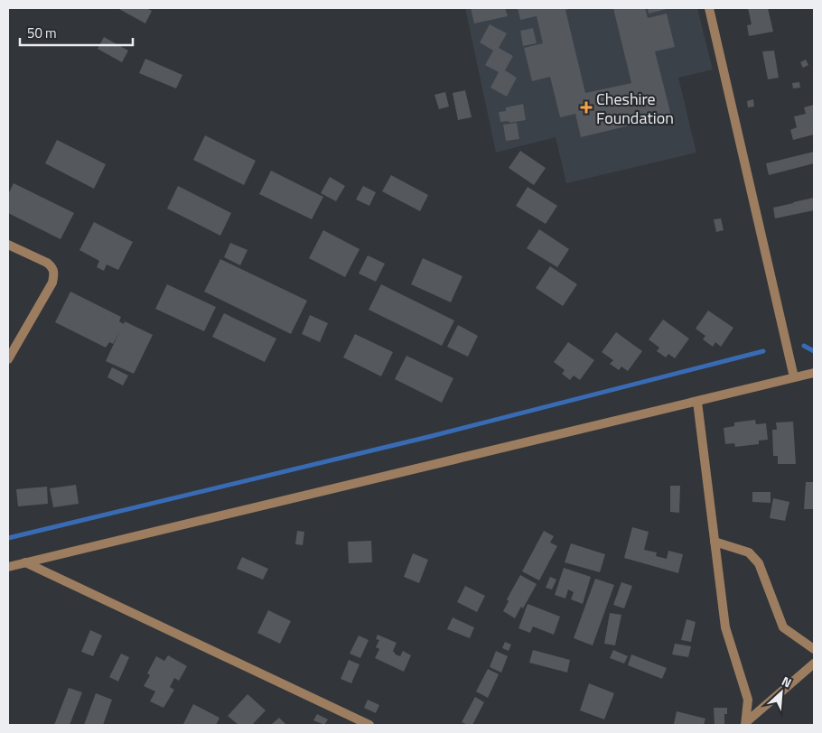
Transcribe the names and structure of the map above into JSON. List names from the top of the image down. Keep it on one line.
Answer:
{"places":{"health":["Cheshire Foundation"]},"scale_bar":"50 m","north":"top right"}
